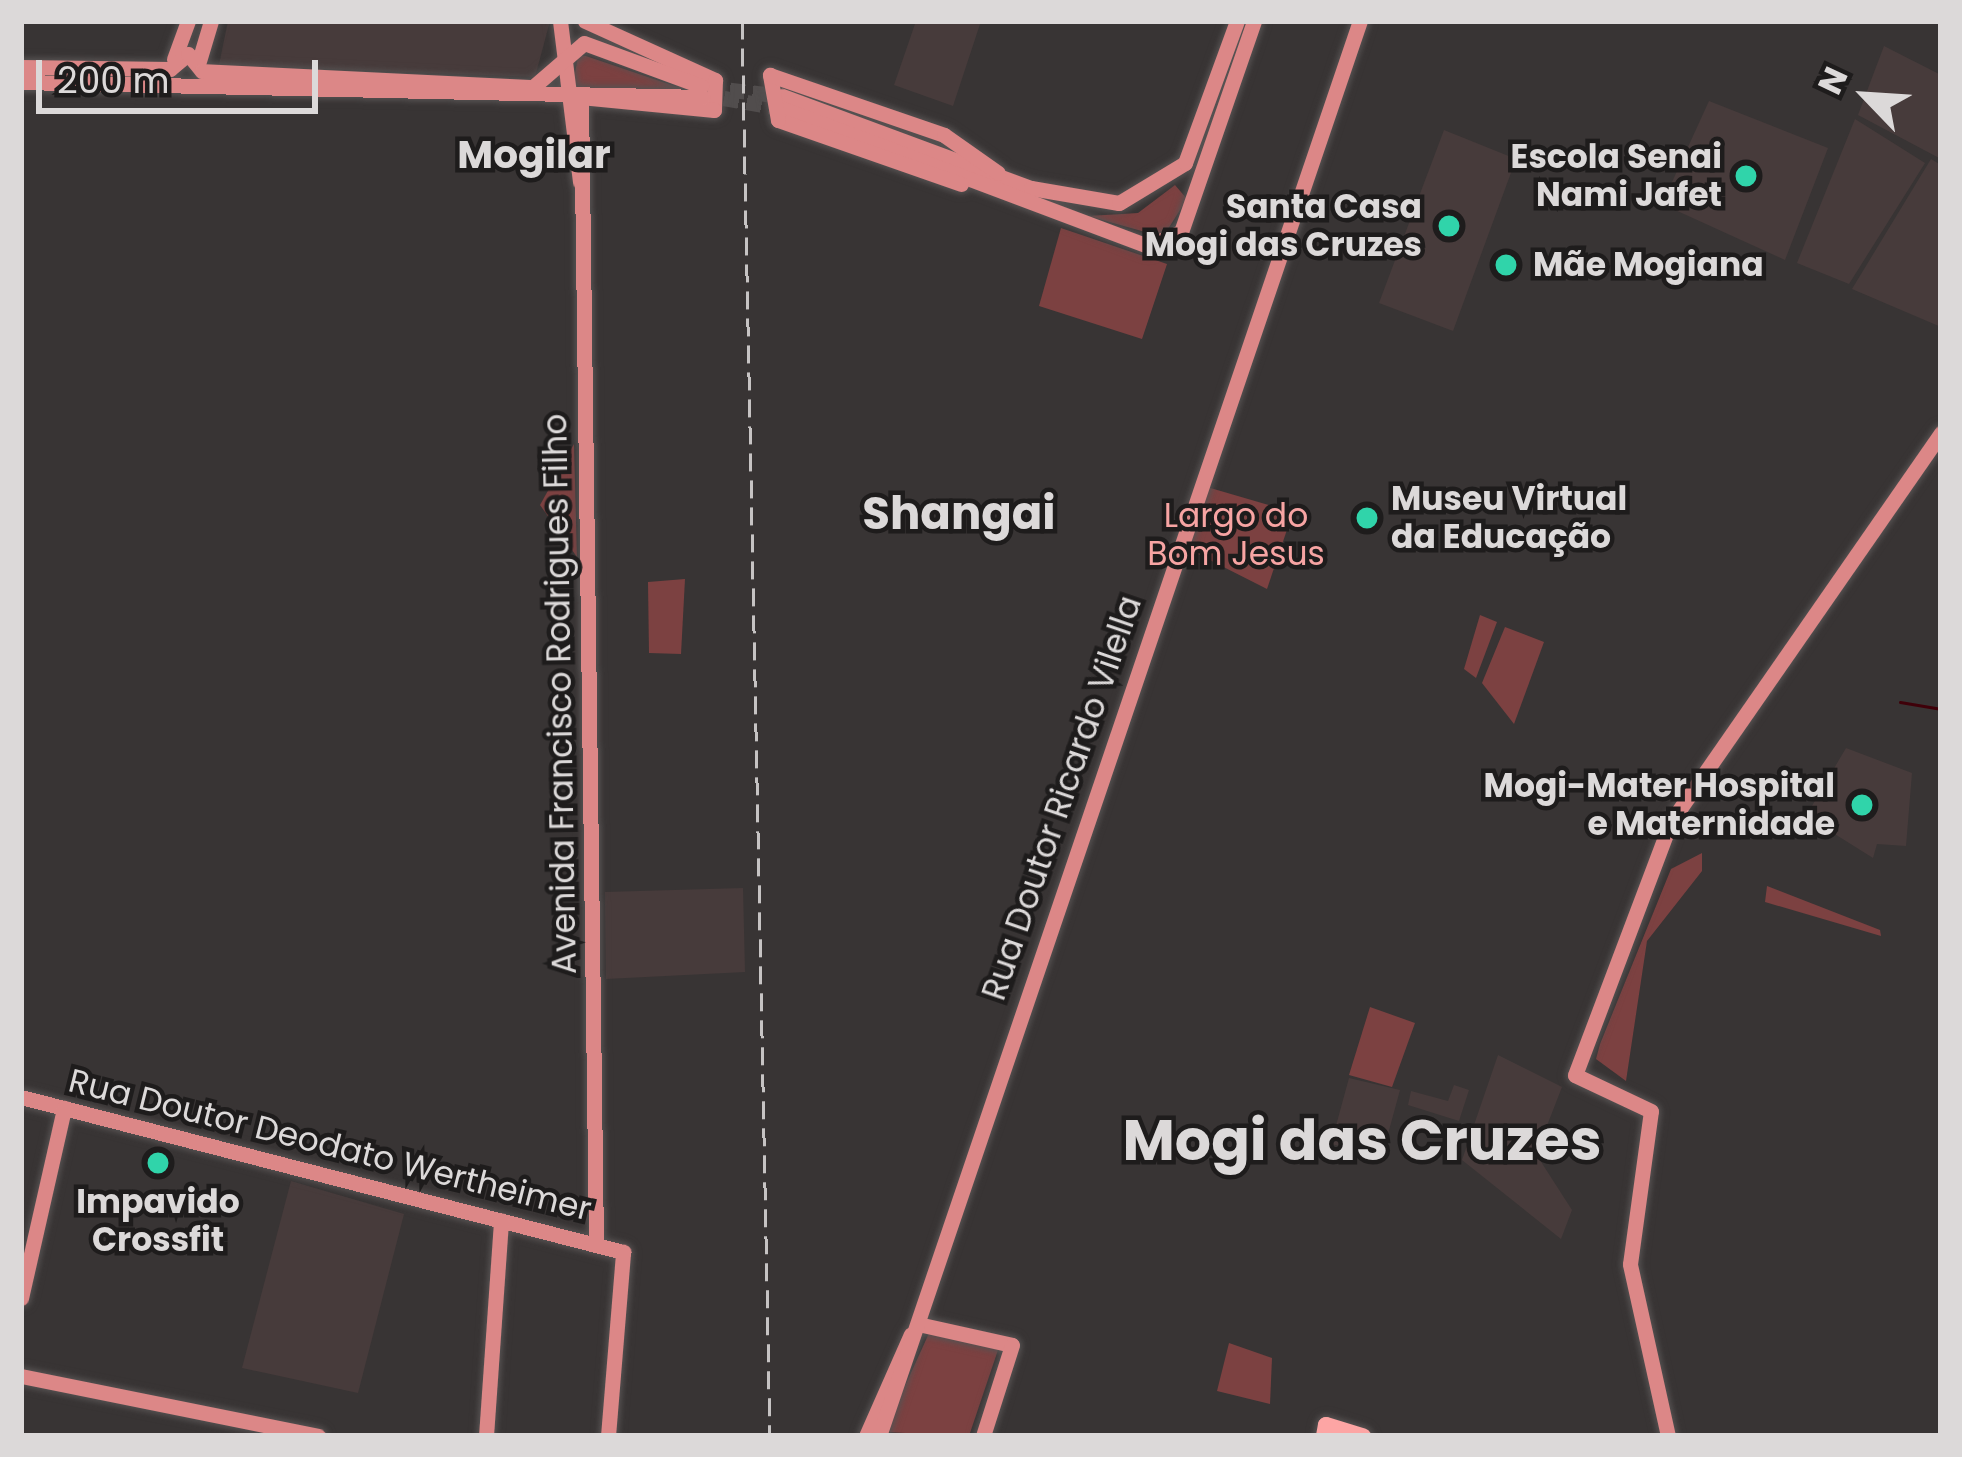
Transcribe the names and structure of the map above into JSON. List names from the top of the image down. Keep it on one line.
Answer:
{"streets":{"main road":["Avenida Francisco Rodrigues Filho","Rua Doutor Ricardo Vilella","Rua Doutor Deodato Wertheimer"]},"crossings":[["Avenida Francisco Rodrigues Filho","Rua Doutor Deodato Wertheimer"]],"districts":["Mogilar","Shangai","Mogi das Cruzes"],"parks":["Largo do Bom Jesus"],"places":["Escola Senai Nami Jafet","Santa Casa Mogi das Cruzes","Mãe Mogiana","Museu Virtual da Educação","Mogi-Mater Hospital e Maternidade","Impavido Crossfit"],"scale_bar":"200 m","north":"top left"}
